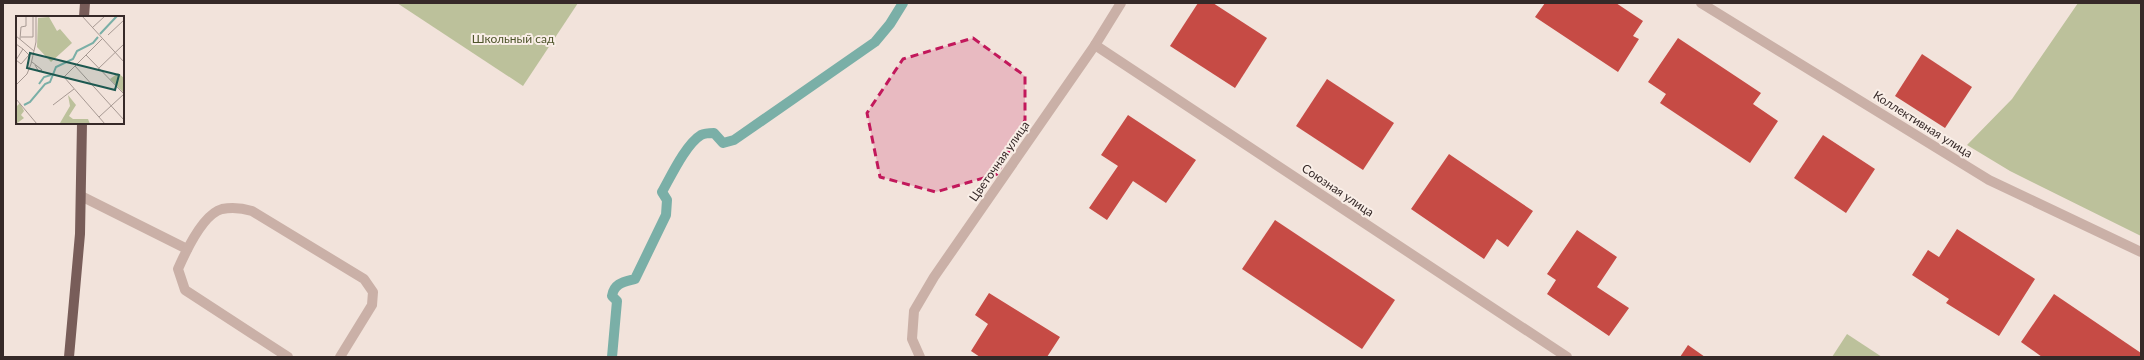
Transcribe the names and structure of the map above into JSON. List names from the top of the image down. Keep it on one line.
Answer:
{"streets":{"street":["Коллективная улица","Цветочная улица","Союзная улица"]},"crossings":[["Цветочная улица","Союзная улица"]],"parks":["Школьный сад"]}
